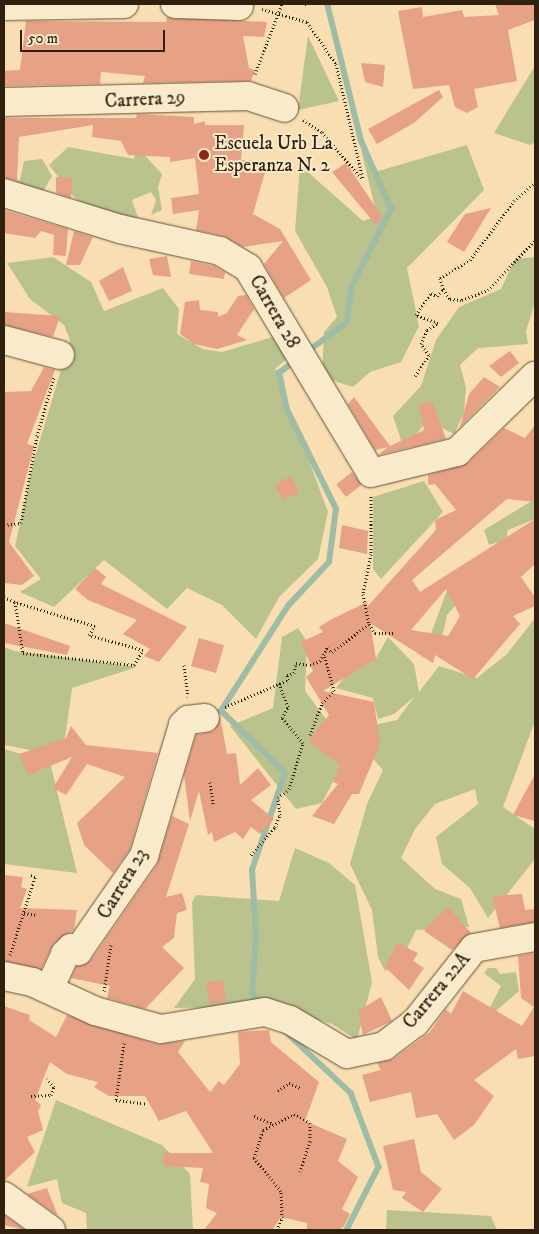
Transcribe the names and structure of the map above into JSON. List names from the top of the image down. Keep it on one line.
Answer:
{"streets":{"street":["Carrera 29","Carrera 28","Carrera 23","Carrera 22A"]},"crossings":[["Carrera 23","Carrera 22A"]],"places":["Escuela Urb La Esperanza N. 2"],"scale_bar":"50 m"}
